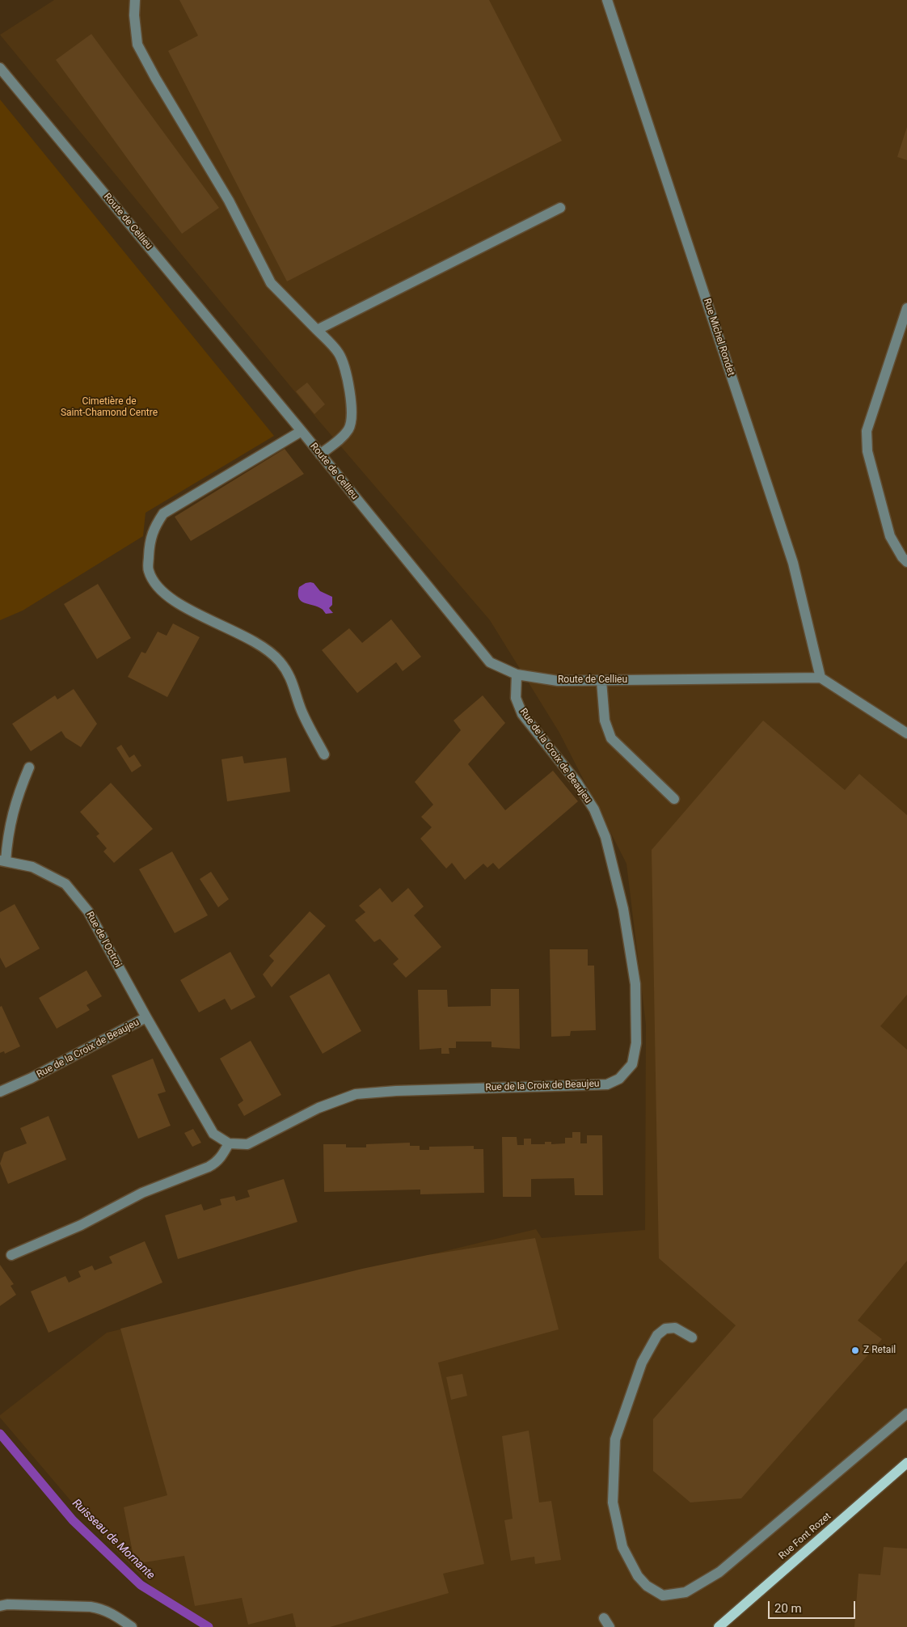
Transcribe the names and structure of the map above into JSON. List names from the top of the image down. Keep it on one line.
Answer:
{"streets":{"main road":["Rue Font Rozet"],"street":["Route de Cellieu","Rue Michel Rondet","Rue de la Croix de Beaujeu","Rue de l'Octroi"]},"crossings":[["Route de Cellieu","Rue Michel Rondet"],["Route de Cellieu","Rue de la Croix de Beaujeu"],["Rue de la Croix de Beaujeu","Rue de l'Octroi"]],"water":["Ruisseau de Mornante"],"parks":["Cimetière de Saint-Chamond Centre"],"places":["Z Retail"],"scale_bar":"20 m"}
